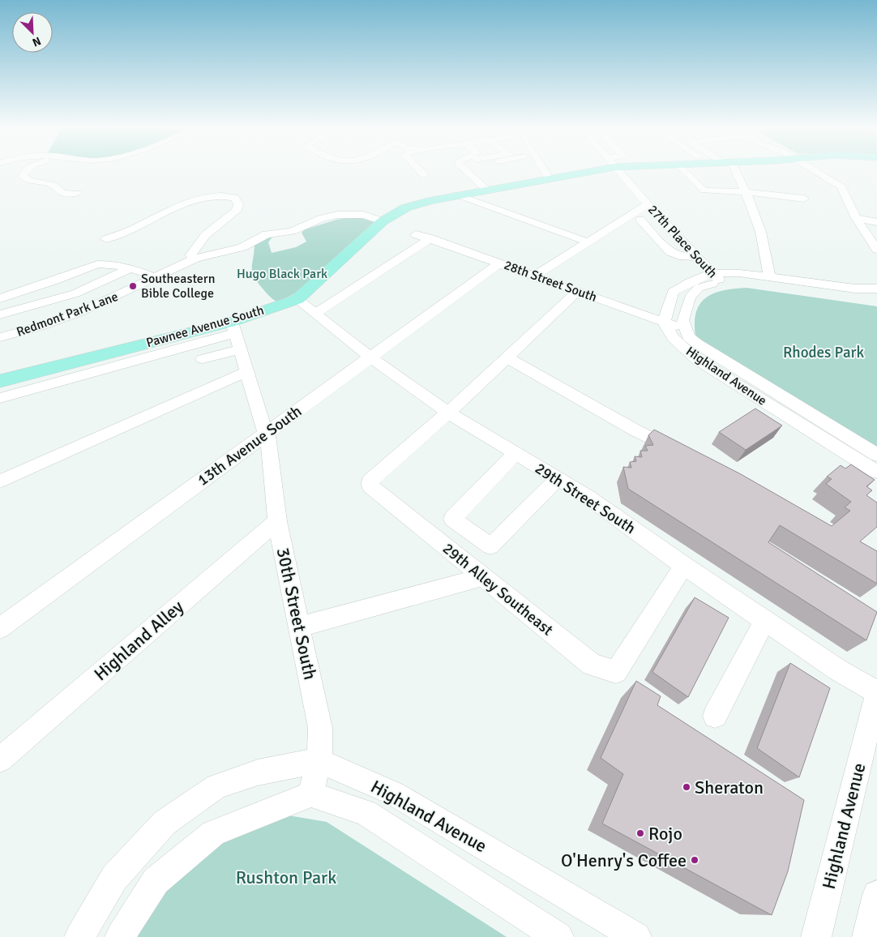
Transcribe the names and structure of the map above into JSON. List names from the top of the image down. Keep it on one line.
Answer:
{"streets":{"main road":["Pawnee Avenue South"],"street":["27th Place South","28th Street South","Redmont Park Lane","Highland Avenue","13th Avenue South","29th Street South","29th Alley Southeast","30th Street South","Highland Alley"]},"crossings":[["27th Place South","Highland Avenue"],["28th Street South","Highland Avenue"],["28th Street South","13th Avenue South"],["Redmont Park Lane","Pawnee Avenue South"],["Pawnee Avenue South","29th Street South"],["Pawnee Avenue South","30th Street South"],["Highland Avenue","29th Street South"],["Highland Avenue","30th Street South"],["13th Avenue South","29th Street South"],["13th Avenue South","30th Street South"],["29th Street South","29th Alley Southeast"],["30th Street South","Highland Alley"]],"parks":["Hugo Black Park","Rhodes Park","Rushton Park"],"places":["Southeastern Bible College","Sheraton","Rojo","O'Henry's Coffee"],"north":"bottom right"}
